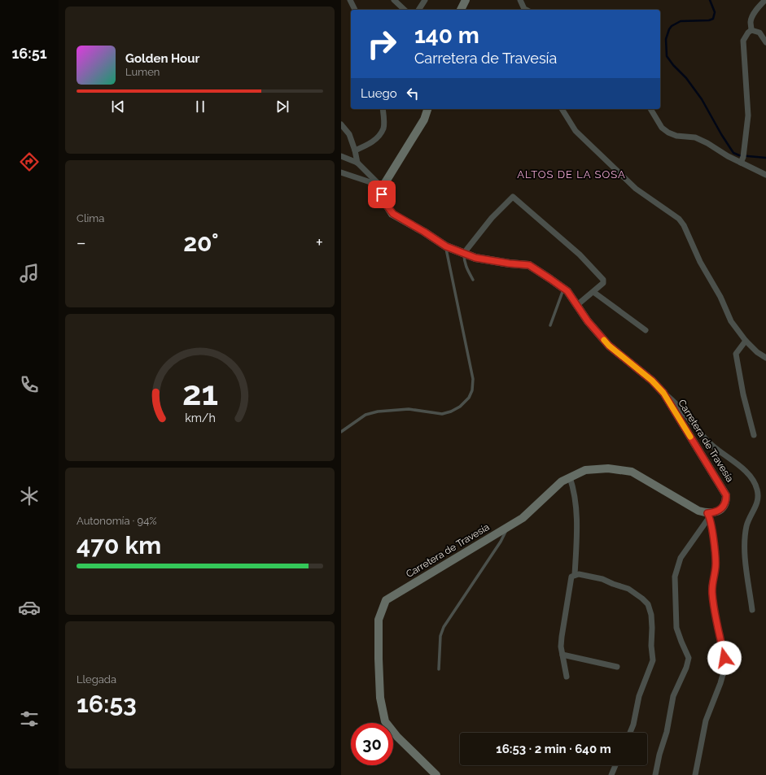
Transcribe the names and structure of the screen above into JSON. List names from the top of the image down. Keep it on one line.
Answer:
{"streets":{"street":["Carretera de Travesía"]},"districts":["ALTOS DE LA SOSA"],"page":{"tabs":"16:51","turn":["140 m","Carretera de Travesía"],"song":["Golden Hour","Lumen"],"then":"Luego","tile":["Clima",["Autonomía · 94%","470 km"],["Llegada","16:53"]],"heat":["−","20°","+"],"limit":"30","trip":"16:53 · 2 min · 640 m","gauge":["21","km/h"]}}
